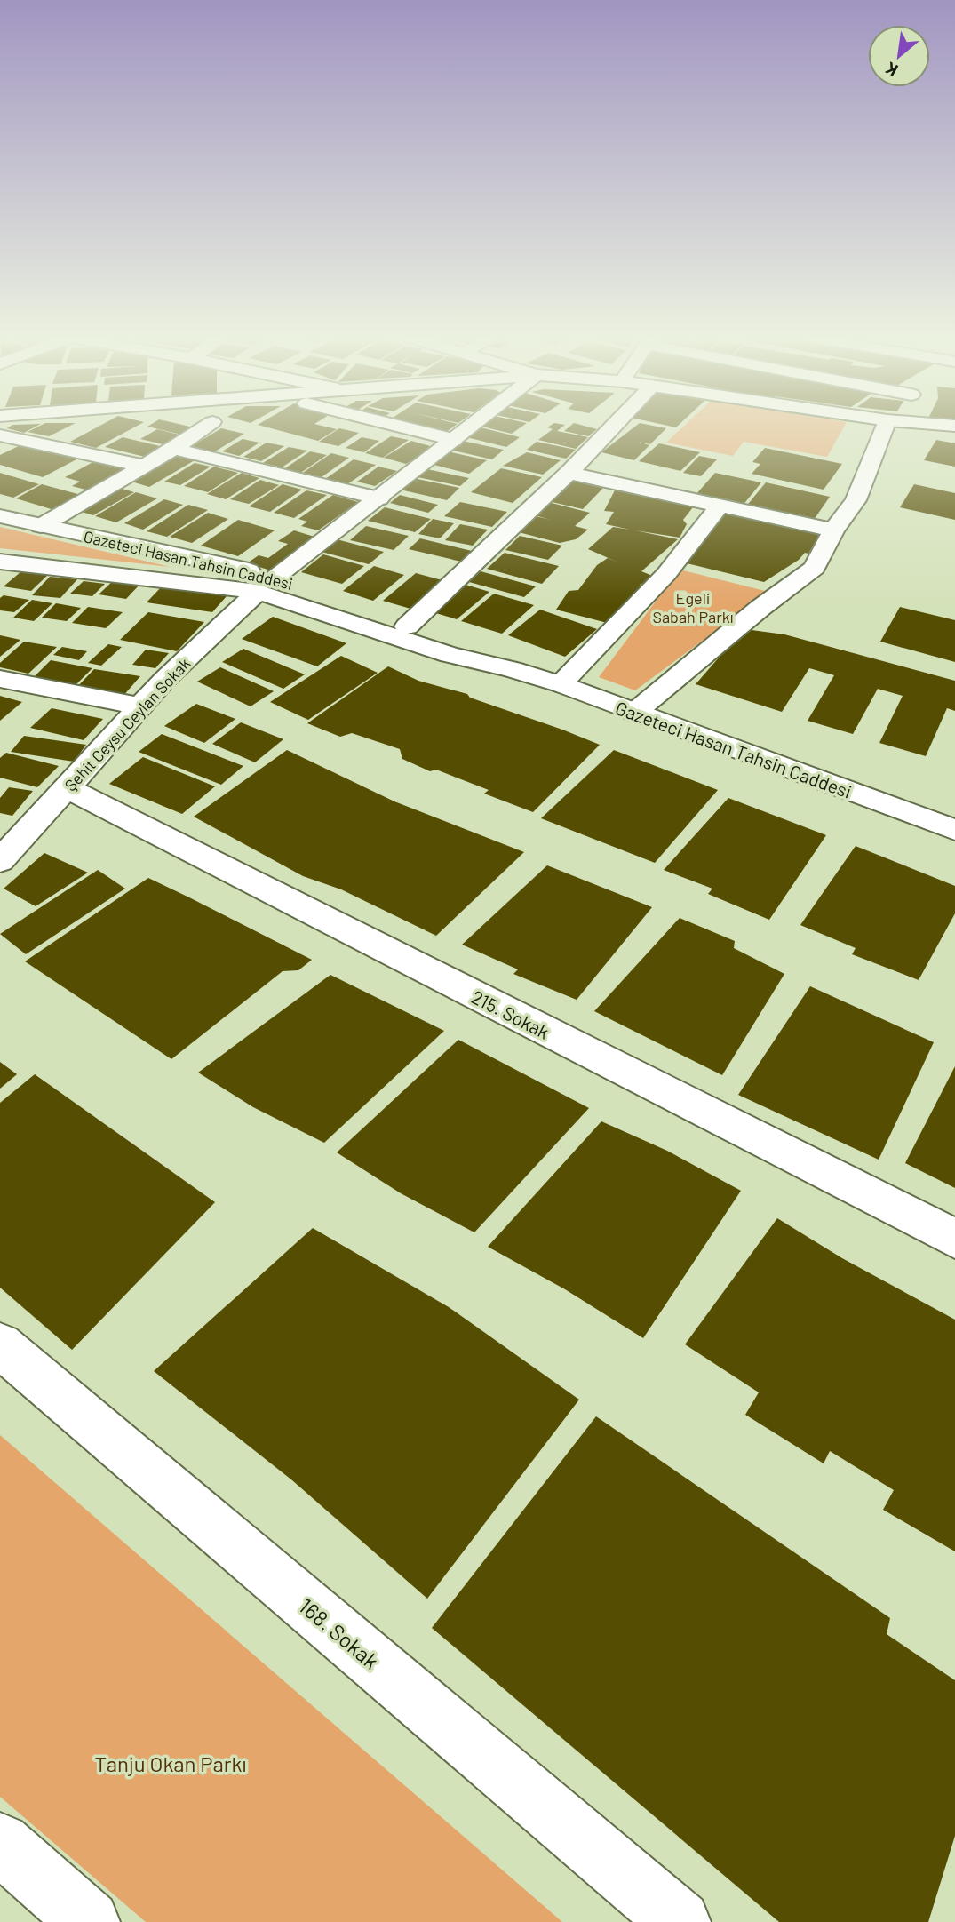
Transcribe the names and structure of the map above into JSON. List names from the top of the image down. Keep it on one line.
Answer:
{"streets":{"street":["Gazeteci Hasan Tahsin Caddesi","Şehit Ceysu Ceylan Sokak","215. Sokak","168. Sokak"]},"crossings":[["Gazeteci Hasan Tahsin Caddesi","Şehit Ceysu Ceylan Sokak"],["Şehit Ceysu Ceylan Sokak","215. Sokak"]],"parks":["Egeli Sabah Parkı","Tanju Okan Parkı"],"north":"bottom left"}
